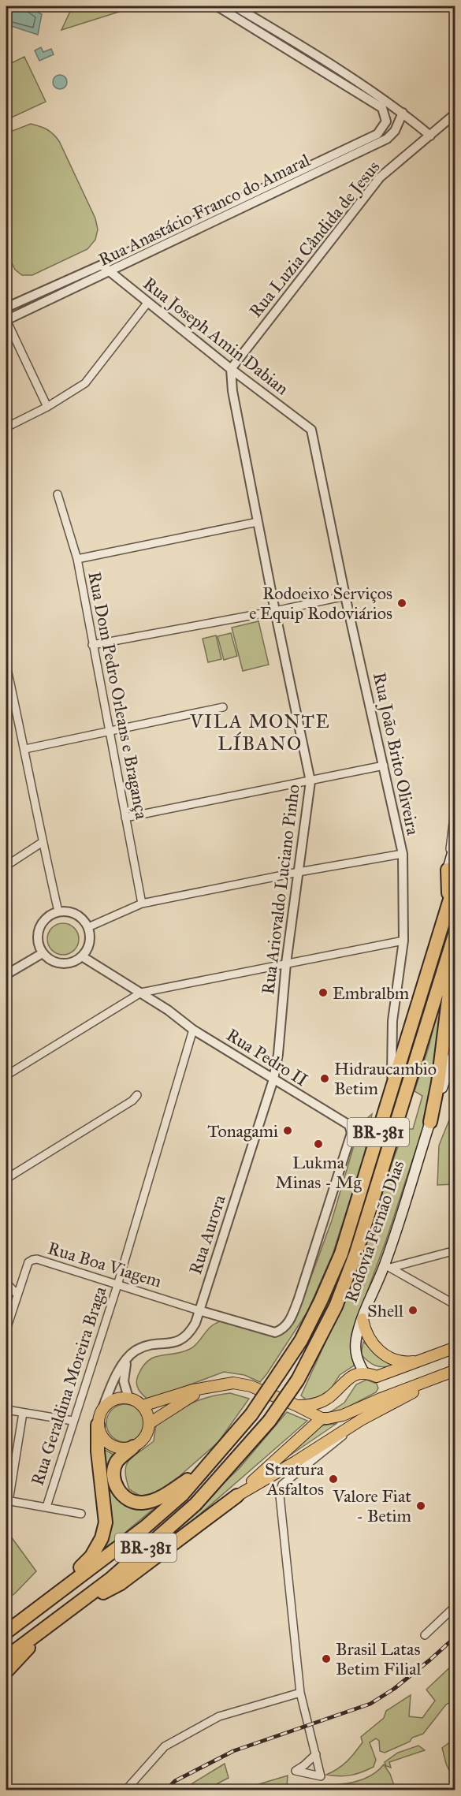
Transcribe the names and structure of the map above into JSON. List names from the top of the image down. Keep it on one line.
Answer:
{"streets":{"highway":["BR-381","Rodovia Fernão Dias"],"street":["Rua Anastácio Franco do Amaral","Rua Luzia Cândida de Jesus","Rua Joseph Amin Dabian","Rua Dom Pedro Orleans e Bragança","Rua João Brito Oliveira","Rua Ariovaldo Luciano Pinho","Rua Pedro II","Rua Aurora","Rua Boa Viagem","Rua Geraldina Moreira Braga"]},"crossings":[["Rua Anastácio Franco do Amaral","Rua Joseph Amin Dabian"],["Rua Luzia Cândida de Jesus","Rua Joseph Amin Dabian"],["Rua Luzia Cândida de Jesus","Rua Ariovaldo Luciano Pinho"],["Rua Joseph Amin Dabian","Rua João Brito Oliveira"],["Rua Joseph Amin Dabian","Rua Ariovaldo Luciano Pinho"],["Rua João Brito Oliveira","Rodovia Fernão Dias"],["Rua Ariovaldo Luciano Pinho","Rua Pedro II"],["Rua Ariovaldo Luciano Pinho","Rua Aurora"],["Rua Pedro II","Rua Aurora"],["Rua Pedro II","Rua Boa Viagem"],["Rua Pedro II","Rua Geraldina Moreira Braga"],["BR-381","Rodovia Fernão Dias"],["BR-381","Rua Aurora"],["Rua Aurora","Rua Boa Viagem"],["Rua Boa Viagem","Rua Geraldina Moreira Braga"]],"districts":["VILA MONTE LÍBANO"],"places":["Rodoeixo Serviços e Equip Rodoviários","Embralbm","Hidraucambio Betim","Tonagami","Lukma Minas - Mg","Shell","Stratura Asfaltos","Valore Fiat - Betim","Brasil Latas Betim Filial"]}
